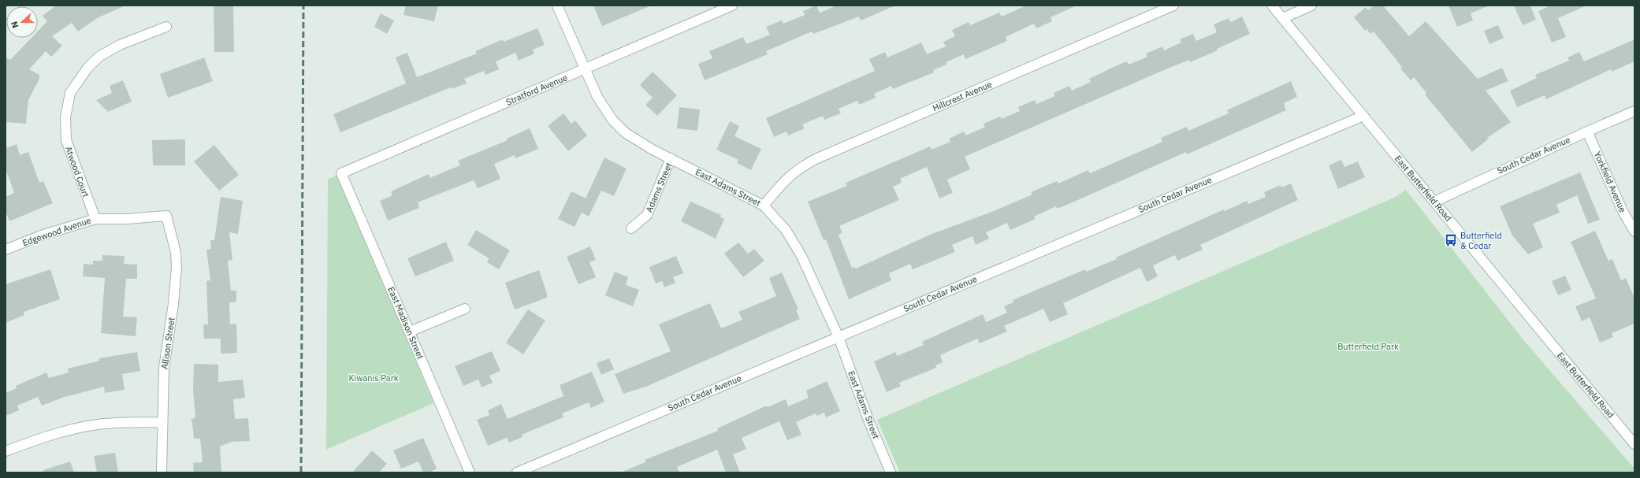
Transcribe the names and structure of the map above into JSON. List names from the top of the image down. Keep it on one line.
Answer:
{"streets":{"street":["Stratford Avenue","Hillcrest Avenue","South Cedar Avenue","Atwood Court","Yorkfield Avenue","Adams Street","East Adams Street","East Butterfield Road","Edgewood Avenue","East Madison Street","Allison Street"]},"crossings":[["Stratford Avenue","East Adams Street"],["Stratford Avenue","East Madison Street"],["Hillcrest Avenue","East Adams Street"],["South Cedar Avenue","Yorkfield Avenue"],["South Cedar Avenue","East Adams Street"],["South Cedar Avenue","East Butterfield Road"],["Atwood Court","Edgewood Avenue"],["Adams Street","East Adams Street"],["Edgewood Avenue","Allison Street"]],"parks":["Butterfield Park","Kiwanis Park"],"places":{"bus stop":["Butterfield & Cedar"]},"north":"left"}
